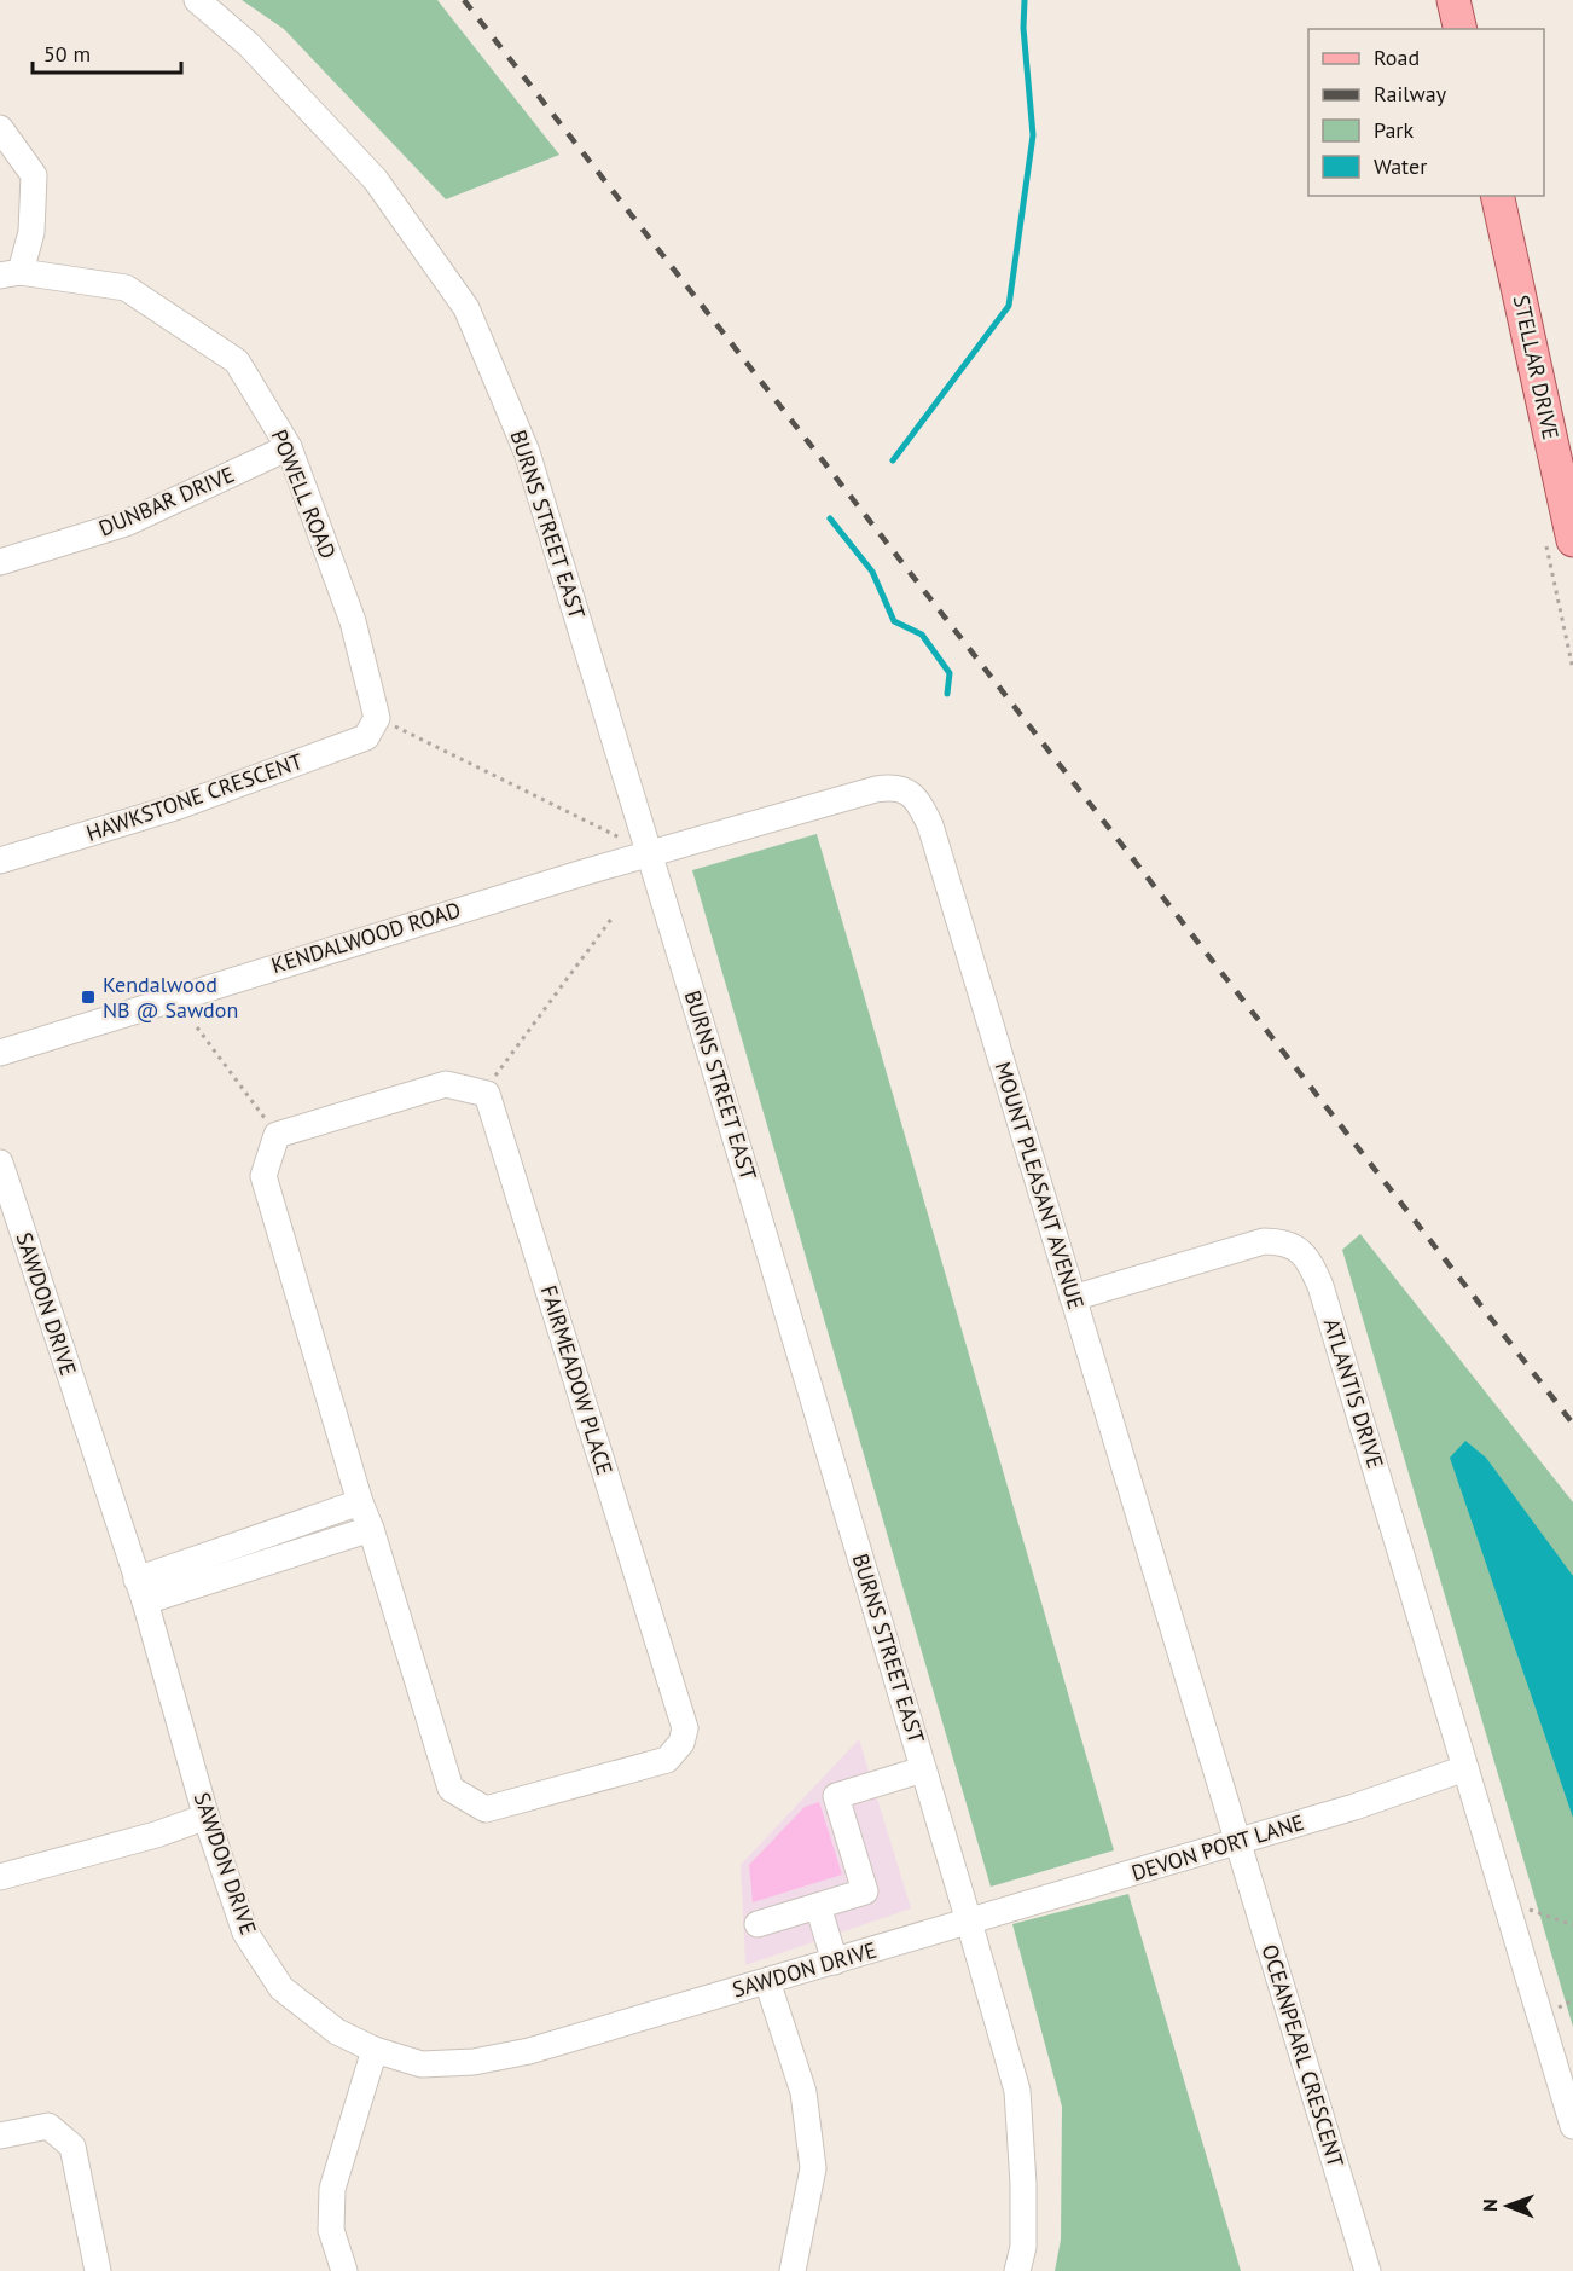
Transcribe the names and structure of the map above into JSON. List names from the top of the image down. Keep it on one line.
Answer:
{"streets":{"main road":["STELLAR DRIVE"],"street":["POWELL ROAD","DUNBAR DRIVE","BURNS STREET EAST","HAWKSTONE CRESCENT","KENDALWOOD ROAD","MOUNT PLEASANT AVENUE","SAWDON DRIVE","FAIRMEADOW PLACE","ATLANTIS DRIVE","DEVON PORT LANE","OCEANPEARL CRESCENT"]},"crossings":[["POWELL ROAD","DUNBAR DRIVE"],["POWELL ROAD","HAWKSTONE CRESCENT"],["BURNS STREET EAST","KENDALWOOD ROAD"],["BURNS STREET EAST","MOUNT PLEASANT AVENUE"],["BURNS STREET EAST","SAWDON DRIVE"],["BURNS STREET EAST","DEVON PORT LANE"],["KENDALWOOD ROAD","MOUNT PLEASANT AVENUE"],["MOUNT PLEASANT AVENUE","ATLANTIS DRIVE"],["MOUNT PLEASANT AVENUE","DEVON PORT LANE"],["MOUNT PLEASANT AVENUE","OCEANPEARL CRESCENT"],["SAWDON DRIVE","DEVON PORT LANE"],["ATLANTIS DRIVE","DEVON PORT LANE"],["DEVON PORT LANE","OCEANPEARL CRESCENT"]],"places":{"transit":["Kendalwood NB @ Sawdon"]},"legend":["Road","Railway","Park","Water"],"scale_bar":"50 m","north":"left"}
